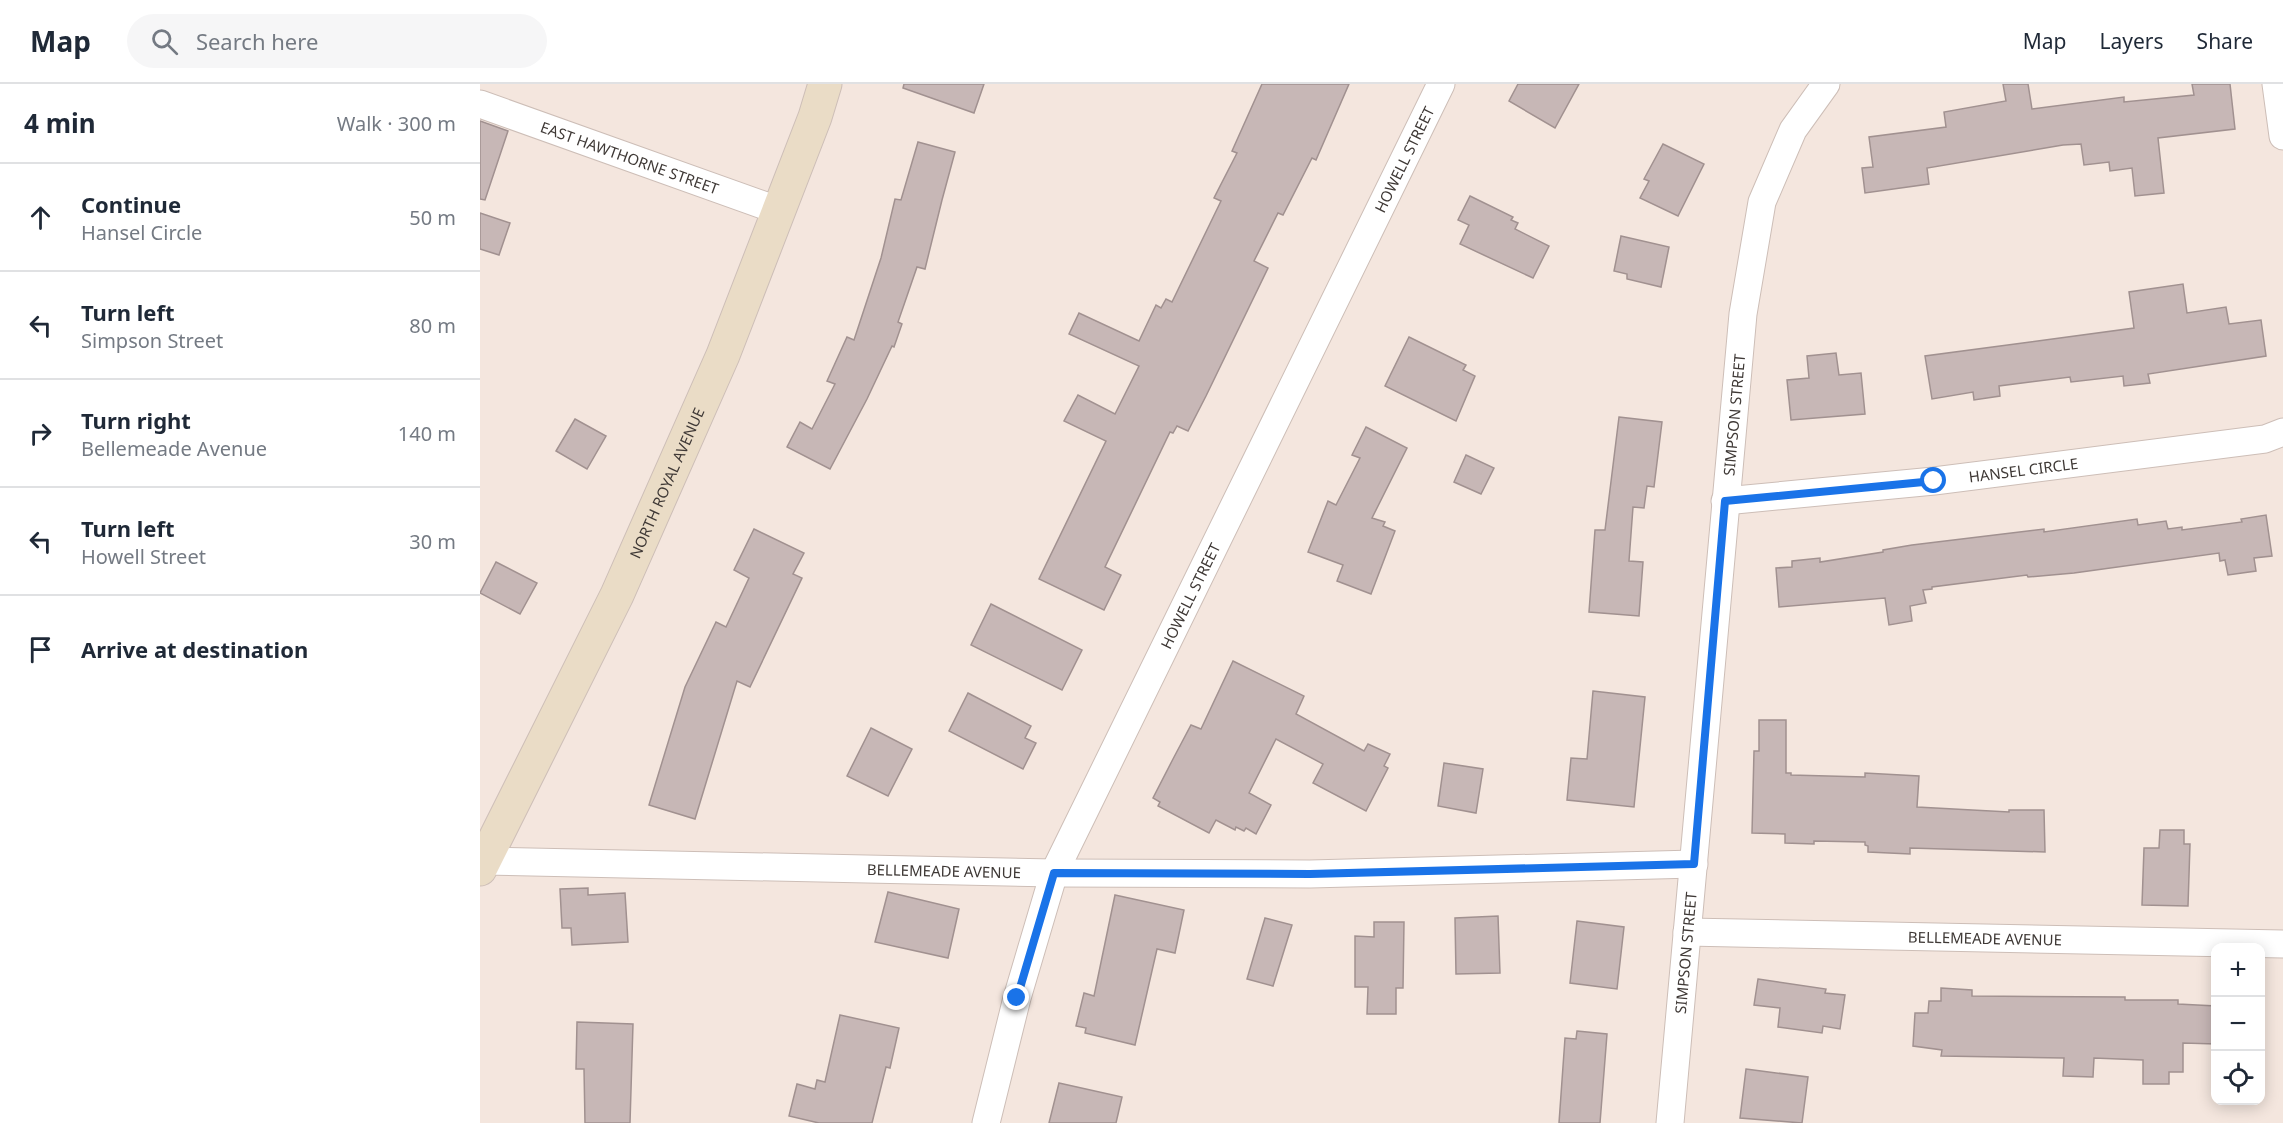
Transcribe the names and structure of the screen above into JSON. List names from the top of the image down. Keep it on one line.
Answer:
{"streets":{"street":["EAST HAWTHORNE STREET","HOWELL STREET","SIMPSON STREET","HANSEL CIRCLE","NORTH ROYAL AVENUE","BELLEMEADE AVENUE"]},"crossings":[["EAST HAWTHORNE STREET","NORTH ROYAL AVENUE"],["HOWELL STREET","BELLEMEADE AVENUE"],["SIMPSON STREET","HANSEL CIRCLE"],["SIMPSON STREET","BELLEMEADE AVENUE"],["NORTH ROYAL AVENUE","BELLEMEADE AVENUE"]],"page":{"header":"Map","search":"Search here","nav":["Map","Layers","Share"],"heading":["4 min","Walk · 300 m"],"list":[["Continue","Hansel Circle","50 m"],["Turn left","Simpson Street","80 m"],["Turn right","Bellemeade Avenue","140 m"],["Turn left","Howell Street","30 m"],"Arrive at destination"],"map_buttons":["+","−"]}}
